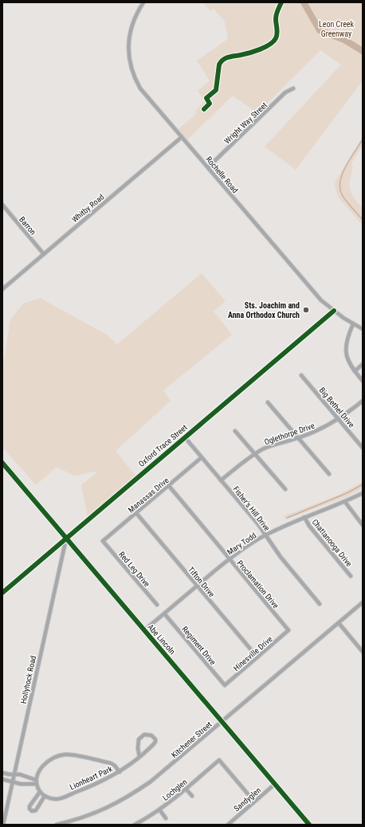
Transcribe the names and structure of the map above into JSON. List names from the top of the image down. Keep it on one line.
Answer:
{"streets":{"street":["Wright Way Street","Rochelle Road","Whitby Road","Barron","Big Bethel Drive","Oglethorpe Drive","Oxford Trace Street","Manassas Drive","Fisher's Hill Drive","Chattanooga Drive","Mary Todd","Red Leg Drive","Tifton Drive","Proclamation Drive","Abe Lincoln","Regiment Drive","Hinesville Drive","Hollyhock Road","Kitchener Street","Lionheart Park","Lochglen","Sandyglen"]},"crossings":[["Wright Way Street","Rochelle Road"],["Rochelle Road","Whitby Road"],["Rochelle Road","Oxford Trace Street"],["Whitby Road","Barron"],["Big Bethel Drive","Oglethorpe Drive"],["Oglethorpe Drive","Fisher's Hill Drive"],["Oxford Trace Street","Fisher's Hill Drive"],["Oxford Trace Street","Abe Lincoln"],["Oxford Trace Street","Hollyhock Road"],["Manassas Drive","Fisher's Hill Drive"],["Manassas Drive","Red Leg Drive"],["Manassas Drive","Tifton Drive"],["Manassas Drive","Proclamation Drive"],["Fisher's Hill Drive","Mary Todd"],["Chattanooga Drive","Mary Todd"],["Mary Todd","Tifton Drive"],["Mary Todd","Proclamation Drive"],["Mary Todd","Abe Lincoln"],["Mary Todd","Regiment Drive"],["Tifton Drive","Hinesville Drive"],["Proclamation Drive","Hinesville Drive"],["Abe Lincoln","Hollyhock Road"],["Abe Lincoln","Kitchener Street"],["Abe Lincoln","Sandyglen"],["Regiment Drive","Hinesville Drive"],["Lochglen","Sandyglen"]],"parks":["Leon Creek Greenway"],"places":["Sts. Joachim and Anna Orthodox Church"]}
